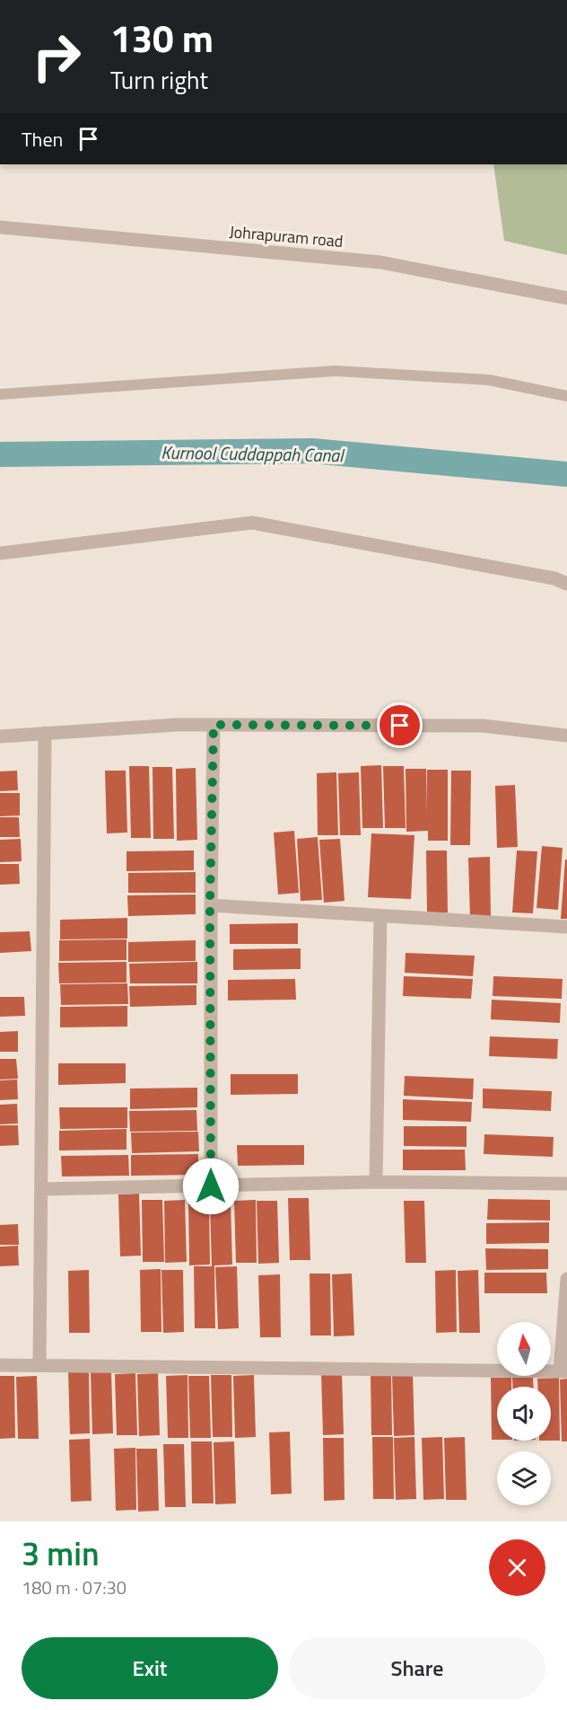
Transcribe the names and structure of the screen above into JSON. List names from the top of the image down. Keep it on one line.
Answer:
{"streets":{"street":["Johrapuram road"]},"water":["Kurnool Cuddappah Canal"],"north":"top","page":{"turn":["130 m","Turn right"],"then":"Then","heading":["3 min","180 m · 07:30"],"buttons":["Exit","Share"]}}
